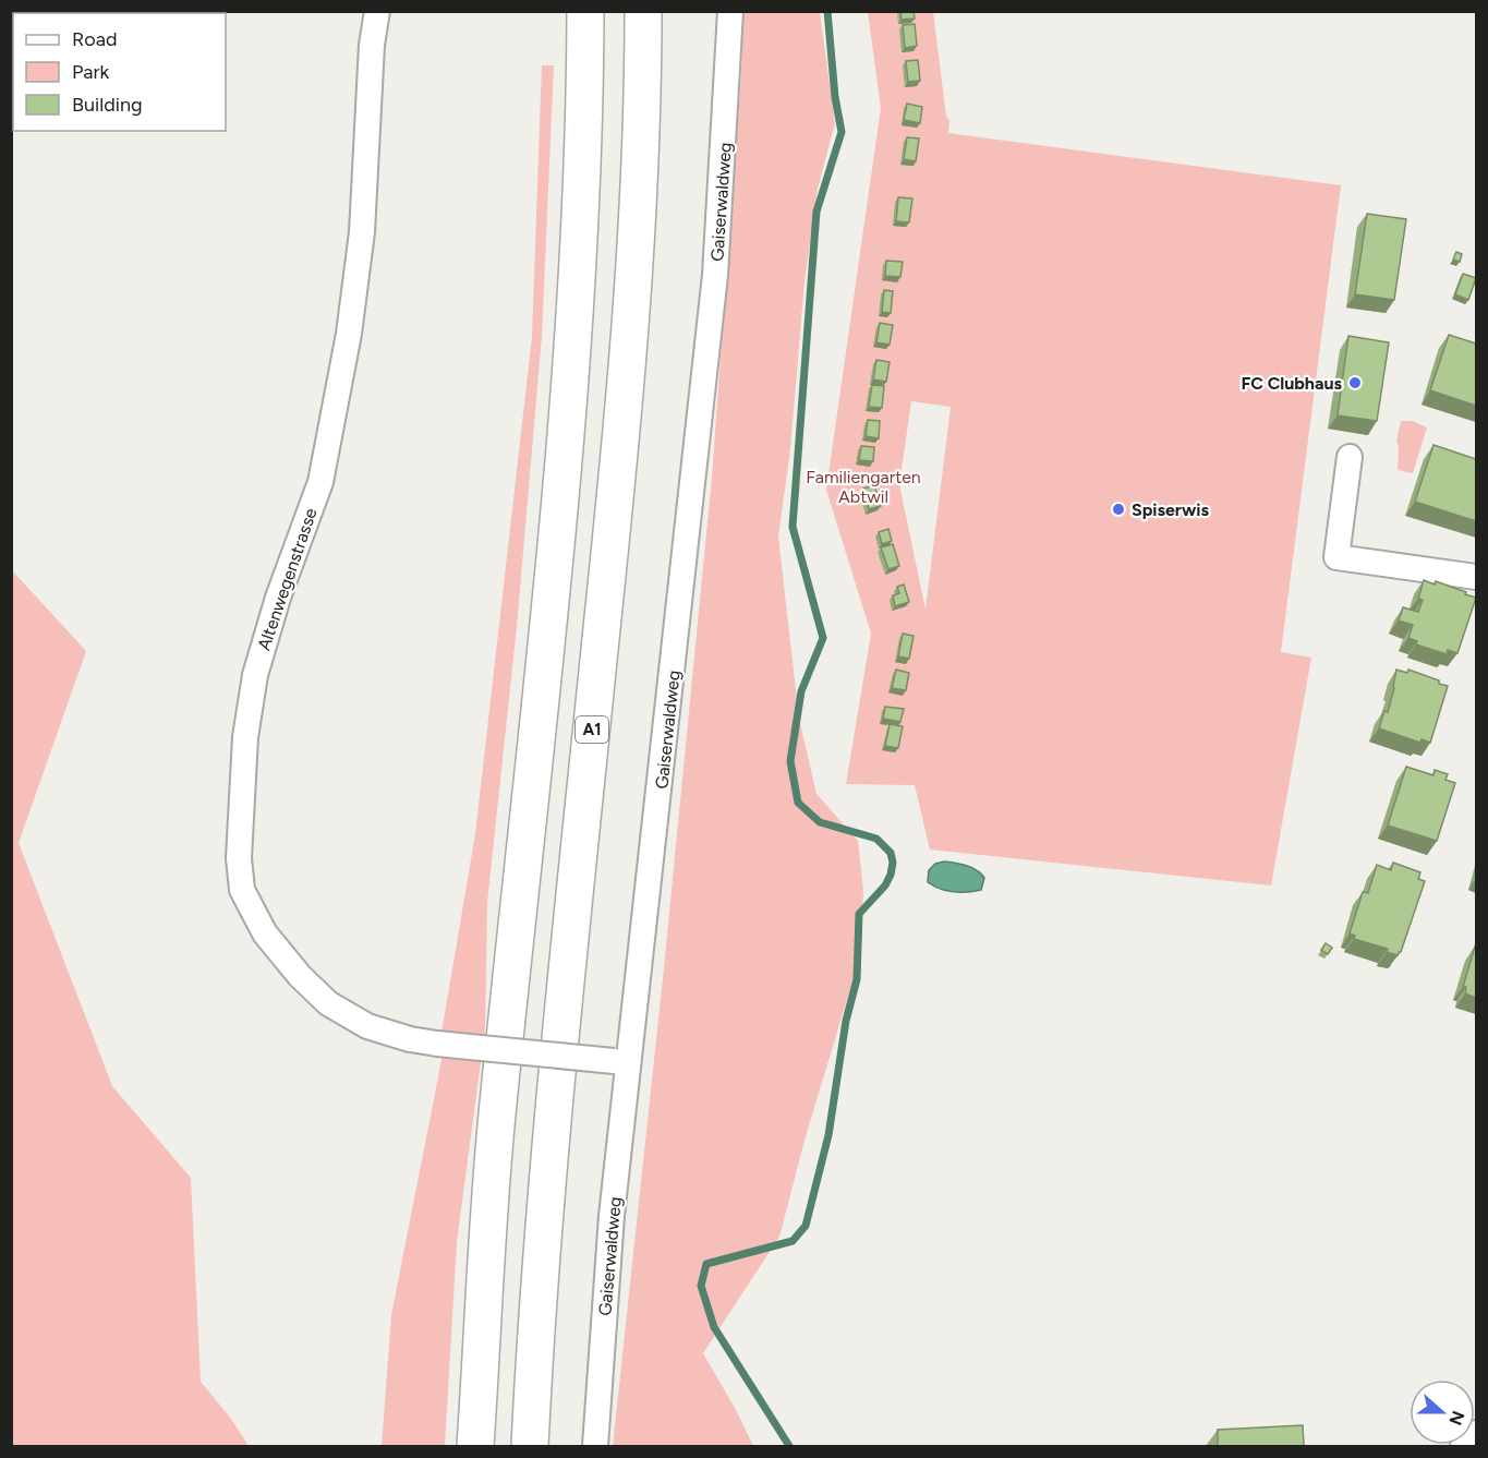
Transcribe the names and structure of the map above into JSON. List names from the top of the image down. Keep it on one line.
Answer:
{"streets":{"highway":["A1"],"street":["Gaiserwaldweg","Altenwegenstrasse"]},"crossings":[["Gaiserwaldweg","Altenwegenstrasse"]],"parks":["Familiengarten Abtwil"],"places":["FC Clubhaus","Spiserwis"],"legend":["Road","Park","Building"],"north":"right"}
